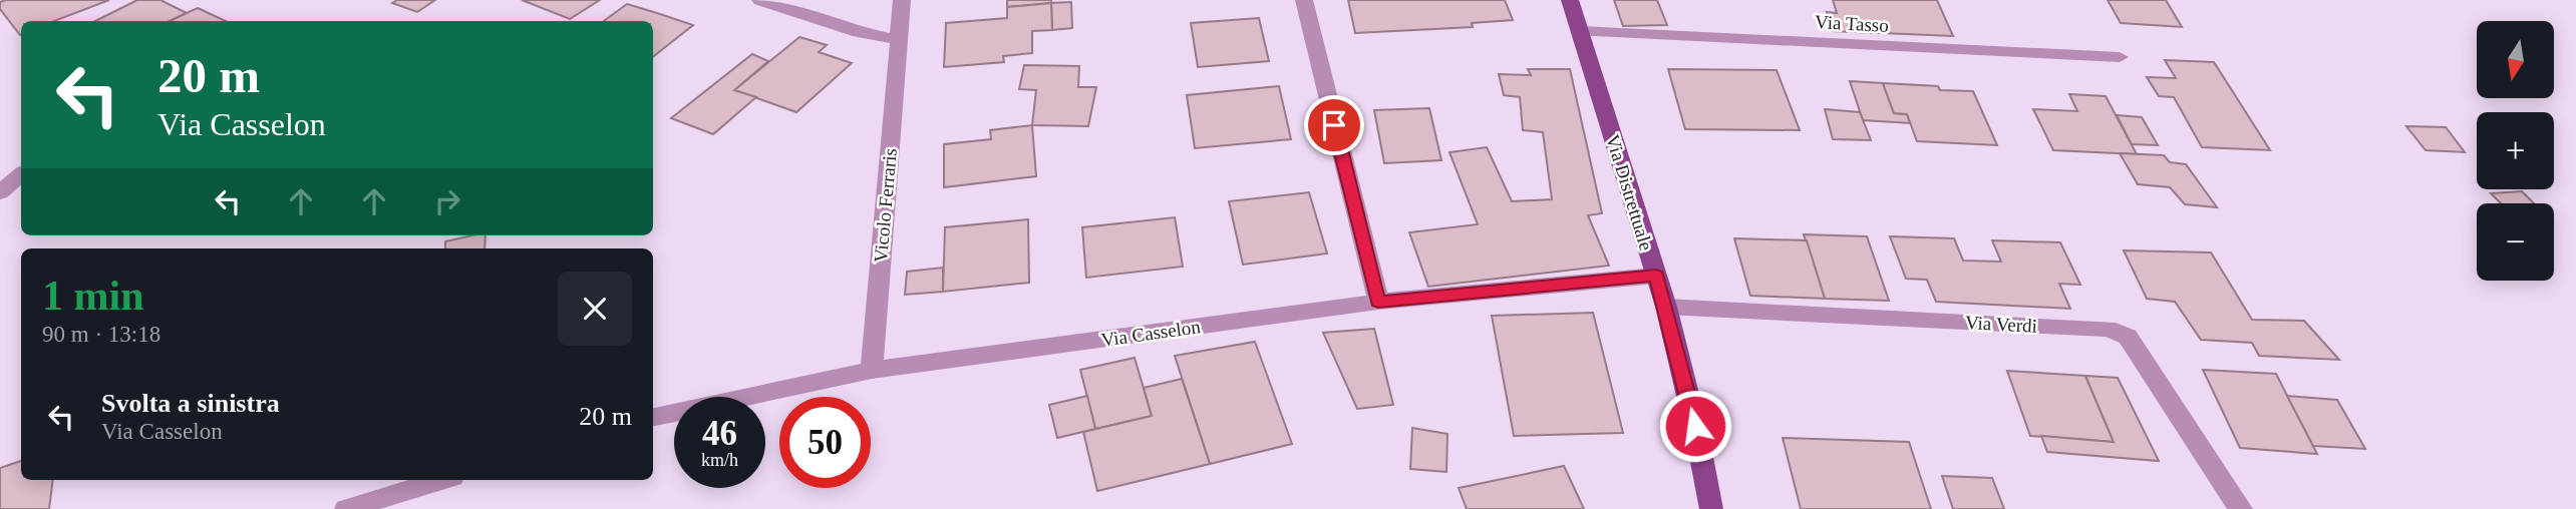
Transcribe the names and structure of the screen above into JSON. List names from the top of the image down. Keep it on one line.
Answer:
{"streets":{"main road":["Via Distrettuale"],"street":["Via Tasso","Vicolo Ferraris","Via Verdi","Via Casselon"]},"crossings":[["Via Tasso","Via Distrettuale"],["Via Distrettuale","Via Verdi"],["Via Distrettuale","Via Casselon"],["Vicolo Ferraris","Via Casselon"]],"north":"bottom","page":{"map_buttons":["+","−"],"turn":["20 m","Via Casselon"],"heading":["1 min","90 m · 13:18"],"list":[{"name":"Svolta a sinistra","note":"Via Casselon","value":"20 m"}],"speed":"46 km/h","limit":"50"}}
